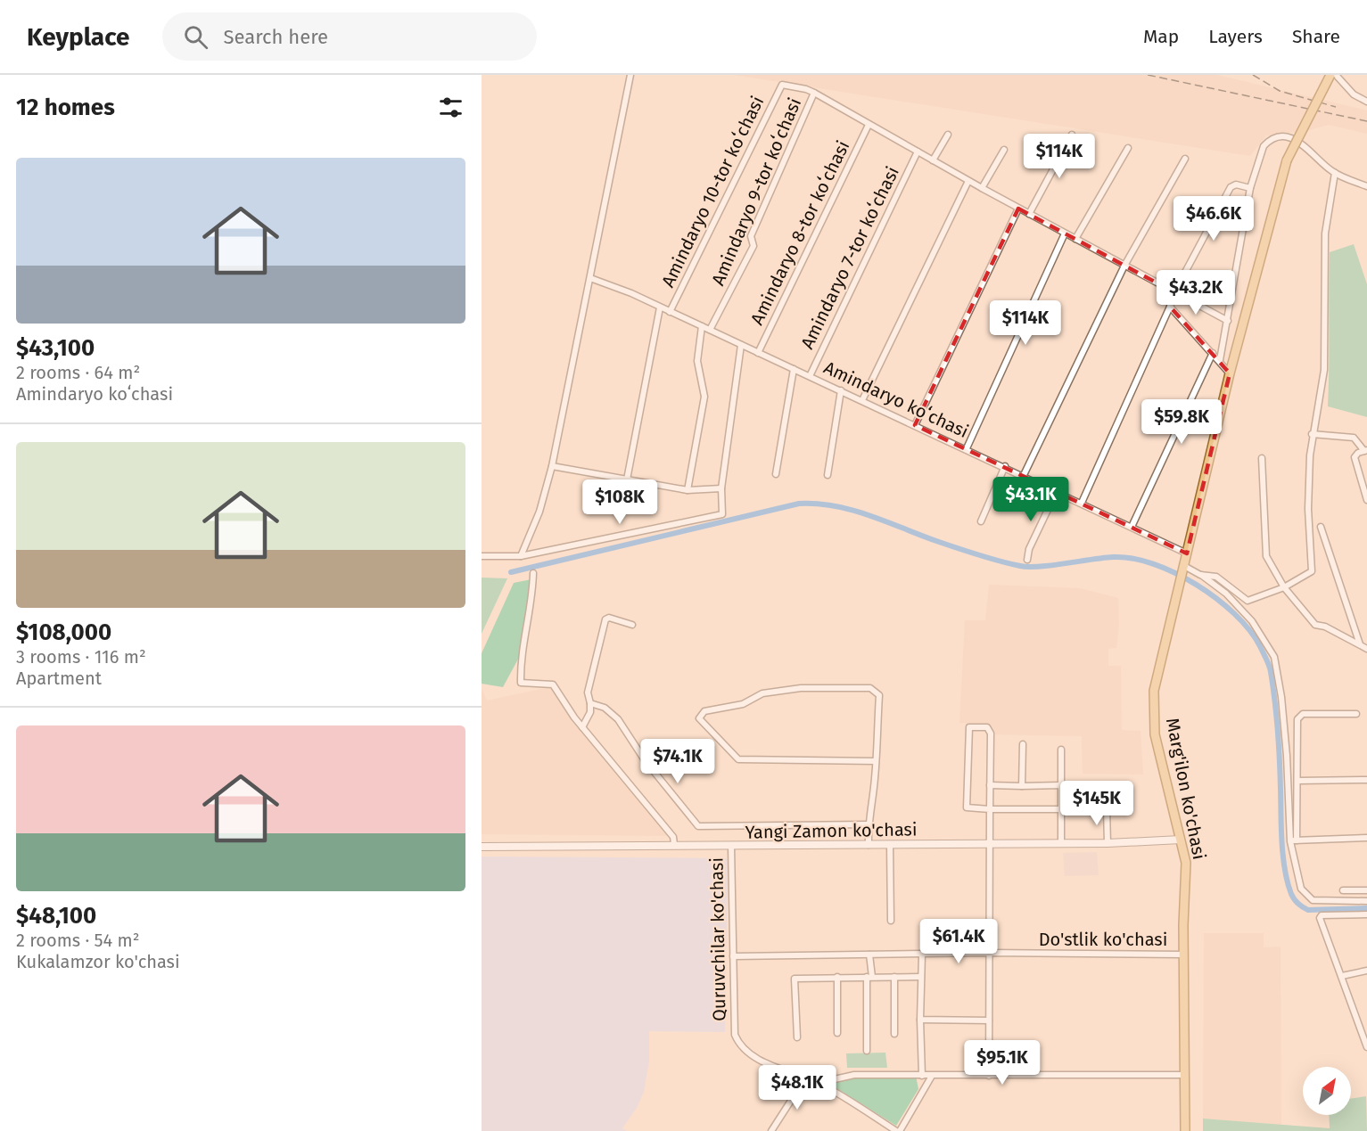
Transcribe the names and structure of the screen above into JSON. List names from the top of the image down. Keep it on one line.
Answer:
{"streets":{"main road":["Marg'ilon ko'chasi"],"street":["Amindaryo 10-tor koʻchasi","Amindaryo 9-tor koʻchasi","Amindaryo 8-tor koʻchasi","Amindaryo 7-tor koʻchasi","Amindaryo koʻchasi","Yangi Zamon ko'chasi","Quruvchilar ko'chasi","Do'stlik ko'chasi"]},"crossings":[["Amindaryo 10-tor koʻchasi","Amindaryo 9-tor koʻchasi"],["Amindaryo 10-tor koʻchasi","Amindaryo koʻchasi"],["Amindaryo 9-tor koʻchasi","Amindaryo koʻchasi"],["Amindaryo 8-tor koʻchasi","Amindaryo koʻchasi"],["Amindaryo 7-tor koʻchasi","Amindaryo koʻchasi"],["Marg'ilon ko'chasi","Yangi Zamon ko'chasi"],["Marg'ilon ko'chasi","Do'stlik ko'chasi"],["Yangi Zamon ko'chasi","Quruvchilar ko'chasi"],["Quruvchilar ko'chasi","Do'stlik ko'chasi"]],"north":"top right","page":{"header":"Keyplace","search":"Search here","nav":["Map","Layers","Share"],"heading":"12 homes","price":["$114K","$46.6K","$43.2K","$114K","$59.8K","$43.1K","$108K","$74.1K","$145K","$61.4K","$95.1K","$48.1K"],"list":[{"name":"$43,100","note":"2 rooms · 64 m² · Amindaryo koʻchasi"},{"name":"$108,000","note":"3 rooms · 116 m² · Apartment"},{"name":"$48,100","note":"2 rooms · 54 m² · Kukalamzor ko'chasi"}]}}
